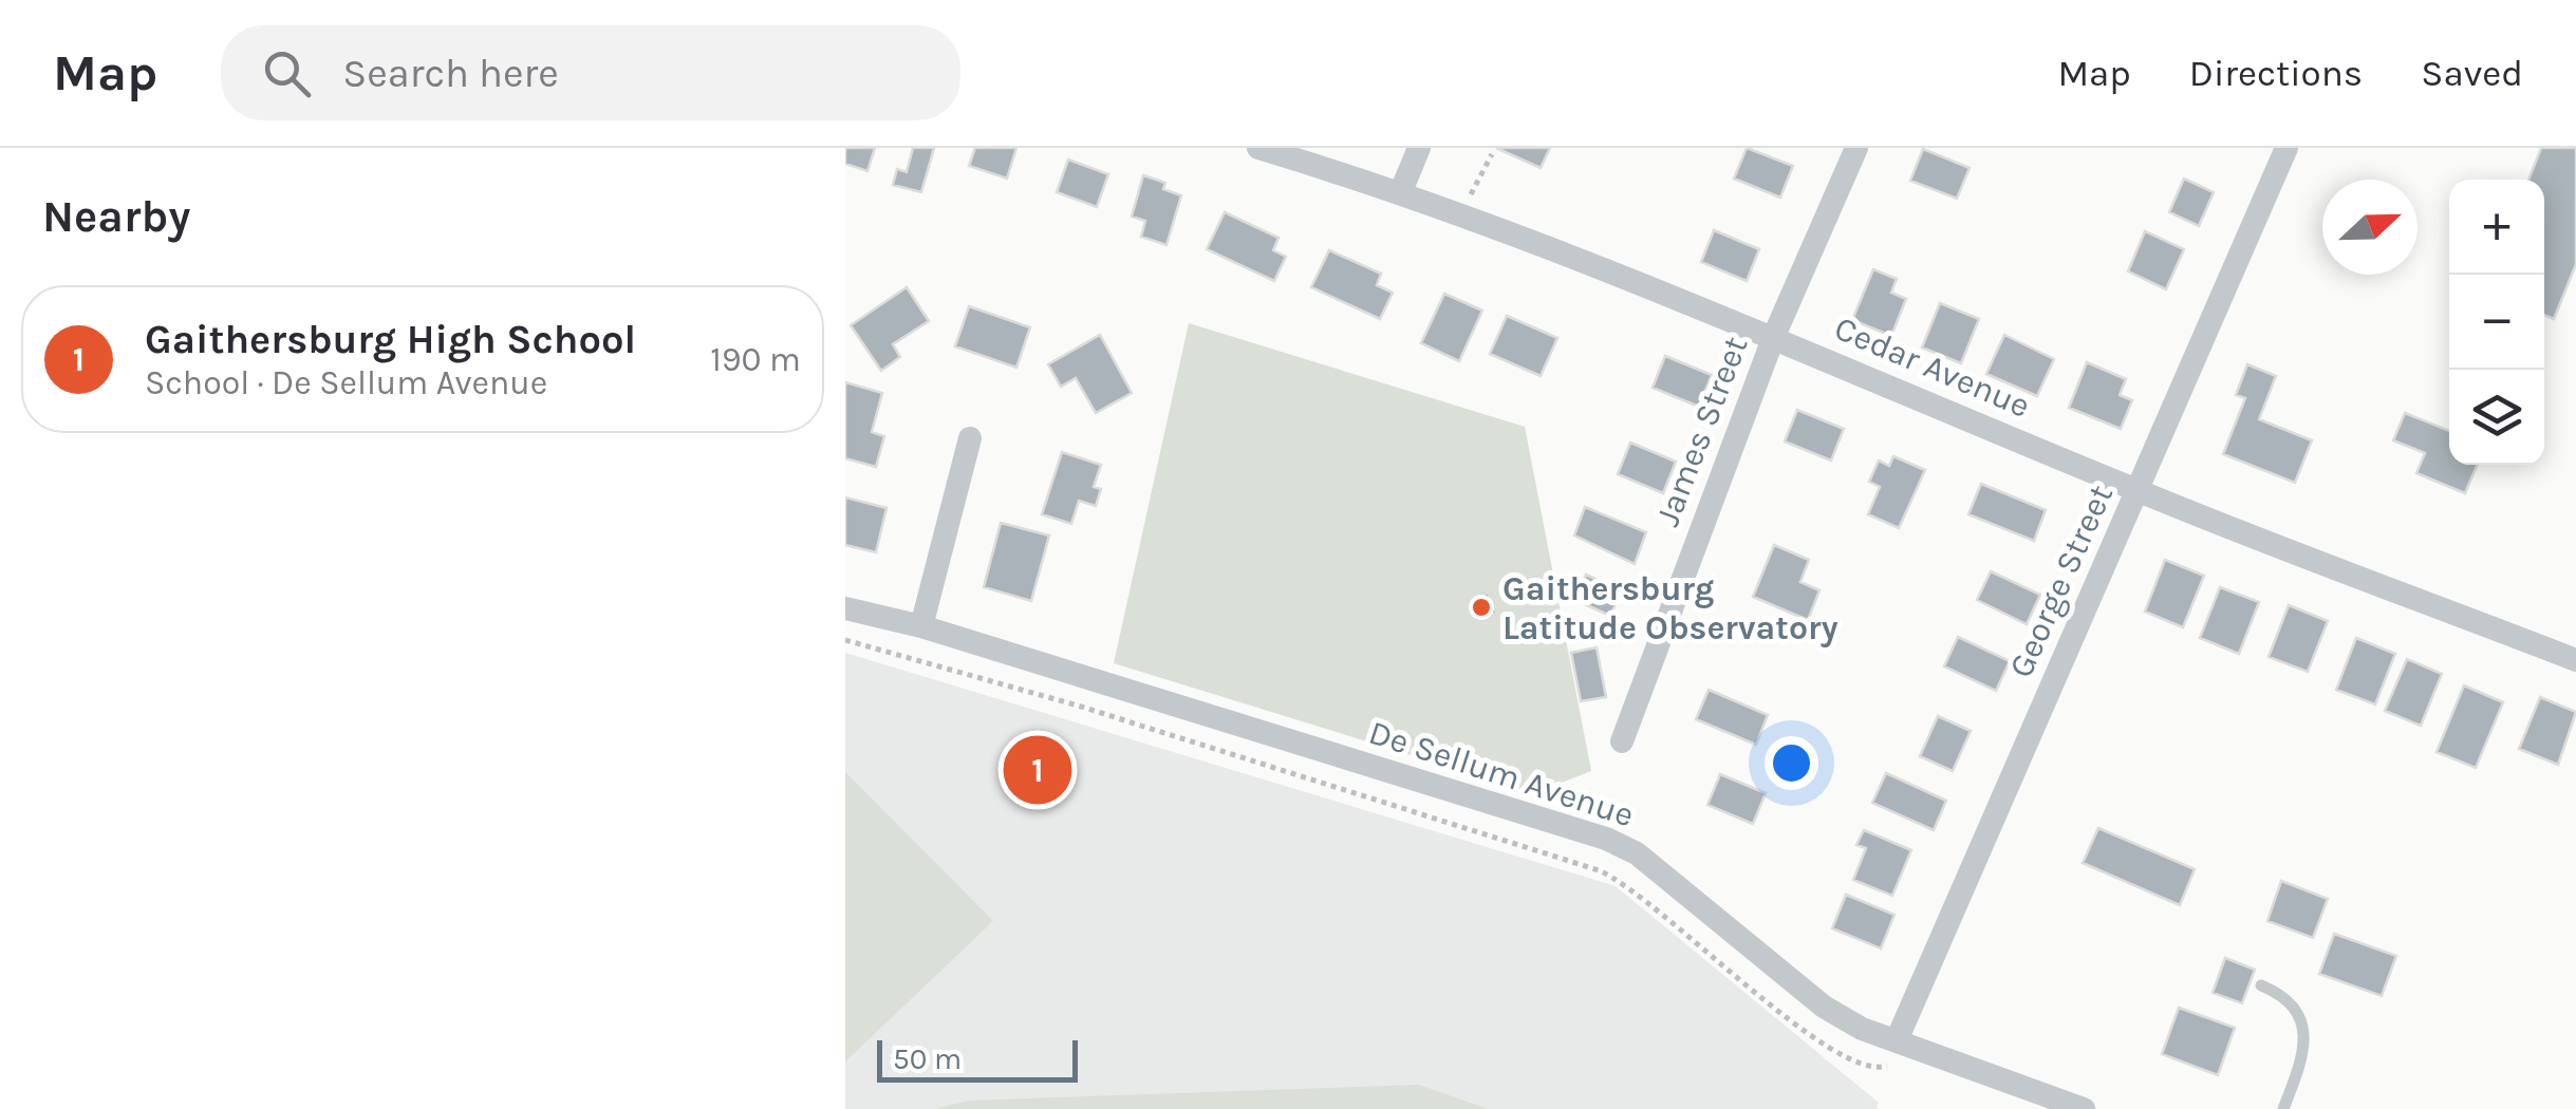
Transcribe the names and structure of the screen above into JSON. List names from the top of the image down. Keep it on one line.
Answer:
{"streets":{"street":["Cedar Avenue","James Street","George Street","De Sellum Avenue"]},"crossings":[["Cedar Avenue","James Street"],["Cedar Avenue","George Street"],["George Street","De Sellum Avenue"]],"places":["Gaithersburg Latitude Observatory"],"scale_bar":"50 m","north":"right","page":{"header":"Map","search":"Search here","nav":["Map","Directions","Saved"],"heading":"Nearby","map_buttons":["+","−"],"list":[{"mark":"1","name":"Gaithersburg High School","note":"School · De Sellum Avenue","value":"190 m"}],"pins":"1","scale":"50 m"}}
